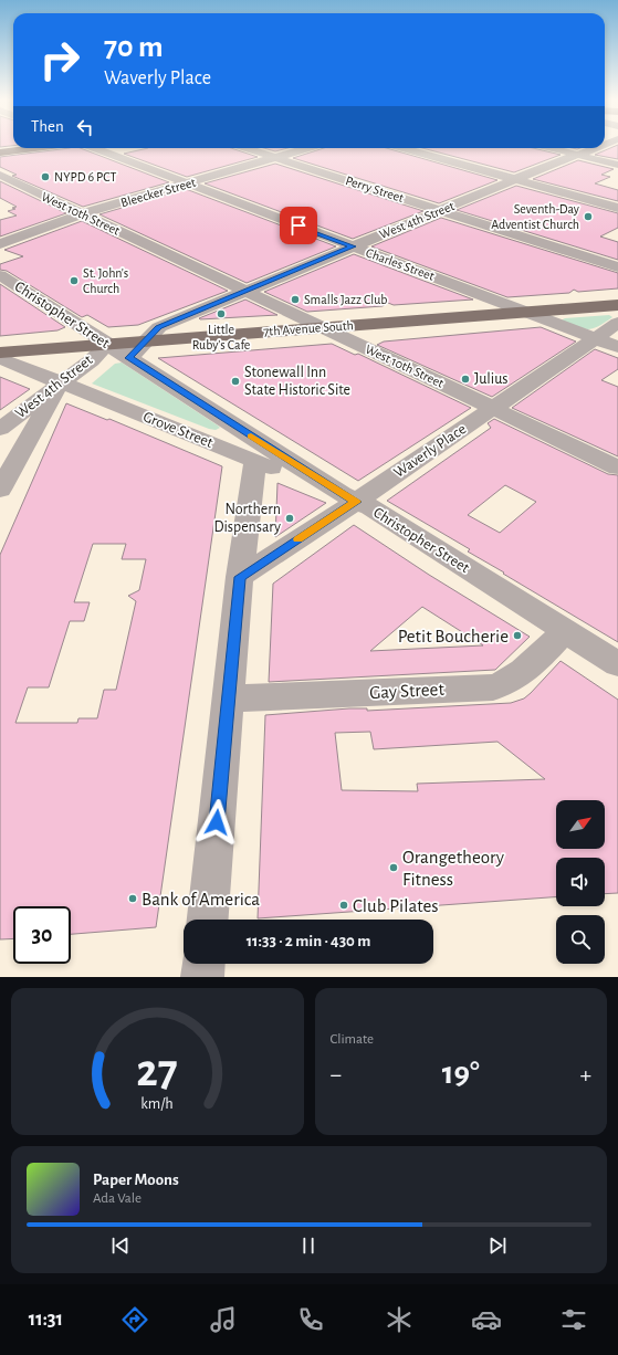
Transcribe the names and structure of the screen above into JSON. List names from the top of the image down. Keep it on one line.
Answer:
{"streets":{"main road":["7th Avenue South"],"street":["Perry Street","Bleecker Street","West 10th Street","West 4th Street","Charles Street","Christopher Street","Grove Street","Waverly Place","Gay Street"]},"crossings":[["Perry Street","Bleecker Street"],["Perry Street","West 4th Street"],["Bleecker Street","West 10th Street"],["Bleecker Street","Charles Street"],["West 10th Street","West 4th Street"],["West 10th Street","7th Avenue South"],["West 10th Street","Waverly Place"],["West 4th Street","Charles Street"],["West 4th Street","Christopher Street"],["West 4th Street","7th Avenue South"],["West 4th Street","Grove Street"],["Charles Street","7th Avenue South"],["Charles Street","Waverly Place"],["Christopher Street","7th Avenue South"],["Christopher Street","Grove Street"],["Christopher Street","Waverly Place"],["Christopher Street","Gay Street"],["Grove Street","Waverly Place"]],"places":["NYPD 6 PCT","Seventh-Day Adventist Church","St. John’s Church","Smalls Jazz Club","Little Ruby’s Cafe","Julius","Stonewall Inn State Historic Site","Northern Dispensary","Petit Boucherie","Orangetheory Fitness","Bank of America","Club Pilates"],"north":"top right","page":{"turn":["70 m","Waverly Place"],"then":"Then","limit":"30","trip":"11:33 · 2 min · 430 m","tile":"Climate","heat":["−","19°","+"],"song":["Paper Moons","Ada Vale"],"tabs":"11:31","gauge":["27","km/h"]}}
